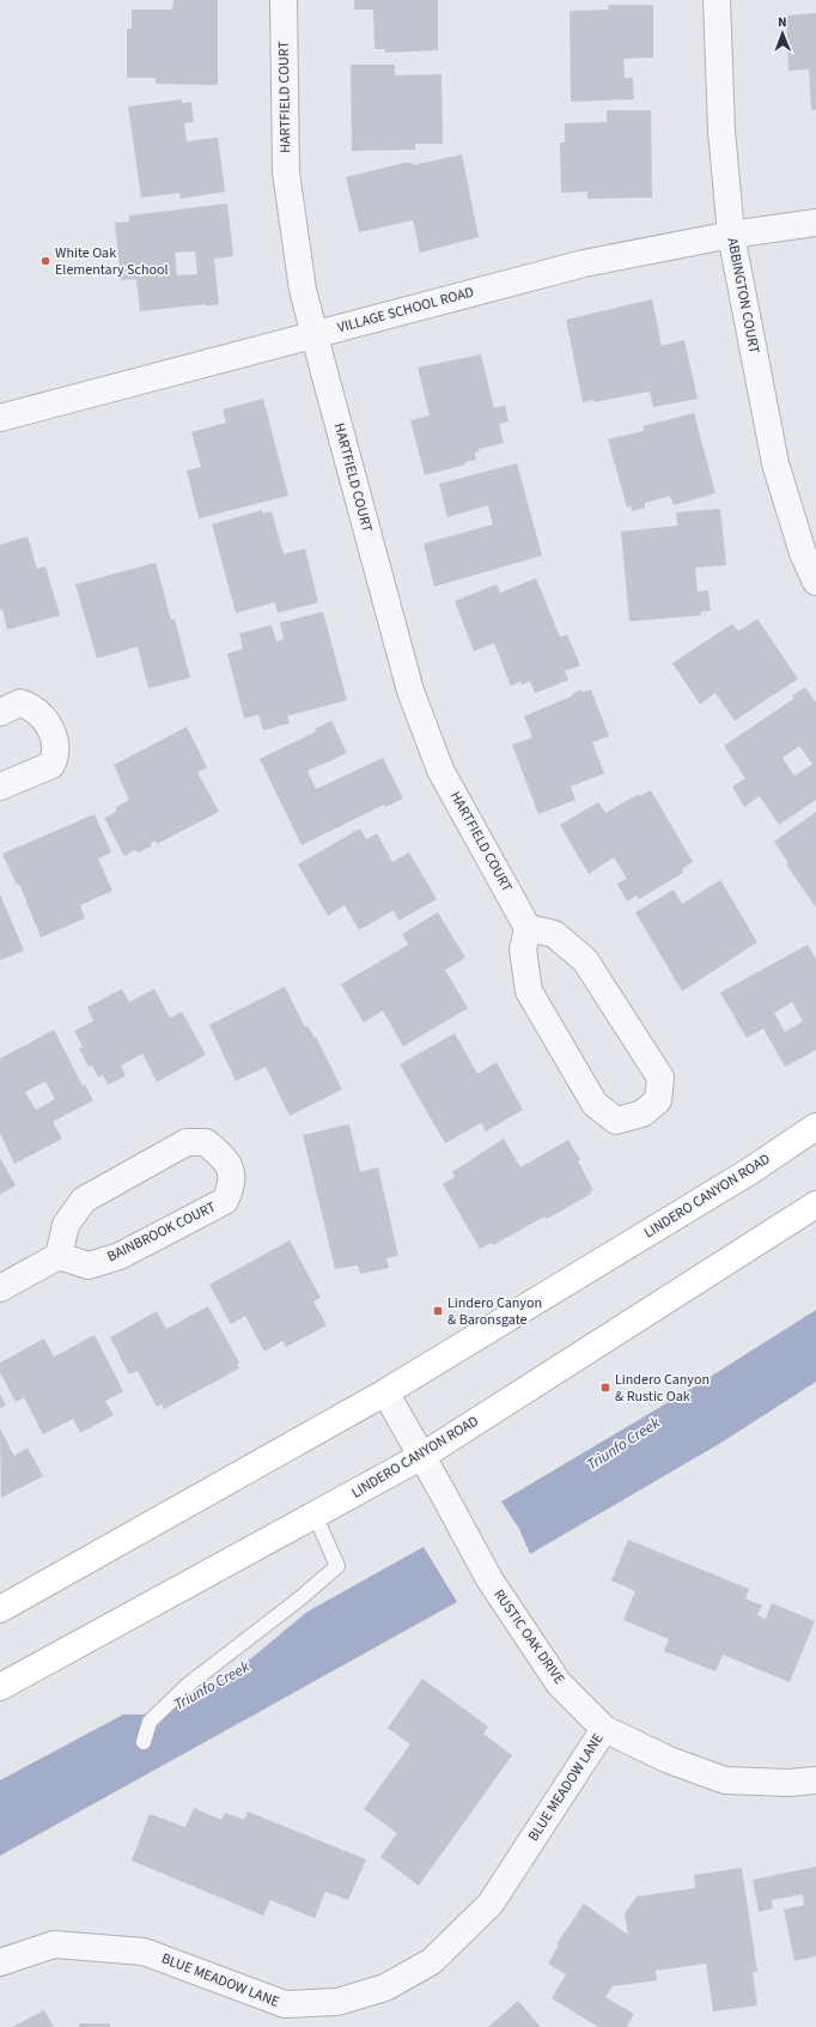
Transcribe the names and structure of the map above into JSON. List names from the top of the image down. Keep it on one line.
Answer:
{"streets":{"street":["HARTFIELD COURT","ABBINGTON COURT","VILLAGE SCHOOL ROAD","LINDERO CANYON ROAD","BAINBROOK COURT","RUSTIC OAK DRIVE","BLUE MEADOW LANE"]},"crossings":[["HARTFIELD COURT","VILLAGE SCHOOL ROAD"],["ABBINGTON COURT","VILLAGE SCHOOL ROAD"],["LINDERO CANYON ROAD","RUSTIC OAK DRIVE"],["RUSTIC OAK DRIVE","BLUE MEADOW LANE"]],"water":["Triunfo Creek"],"places":{"other":["White Oak Elementary School"],"transit":["Lindero Canyon & Baronsgate","Lindero Canyon & Rustic Oak"]},"north":"top"}
